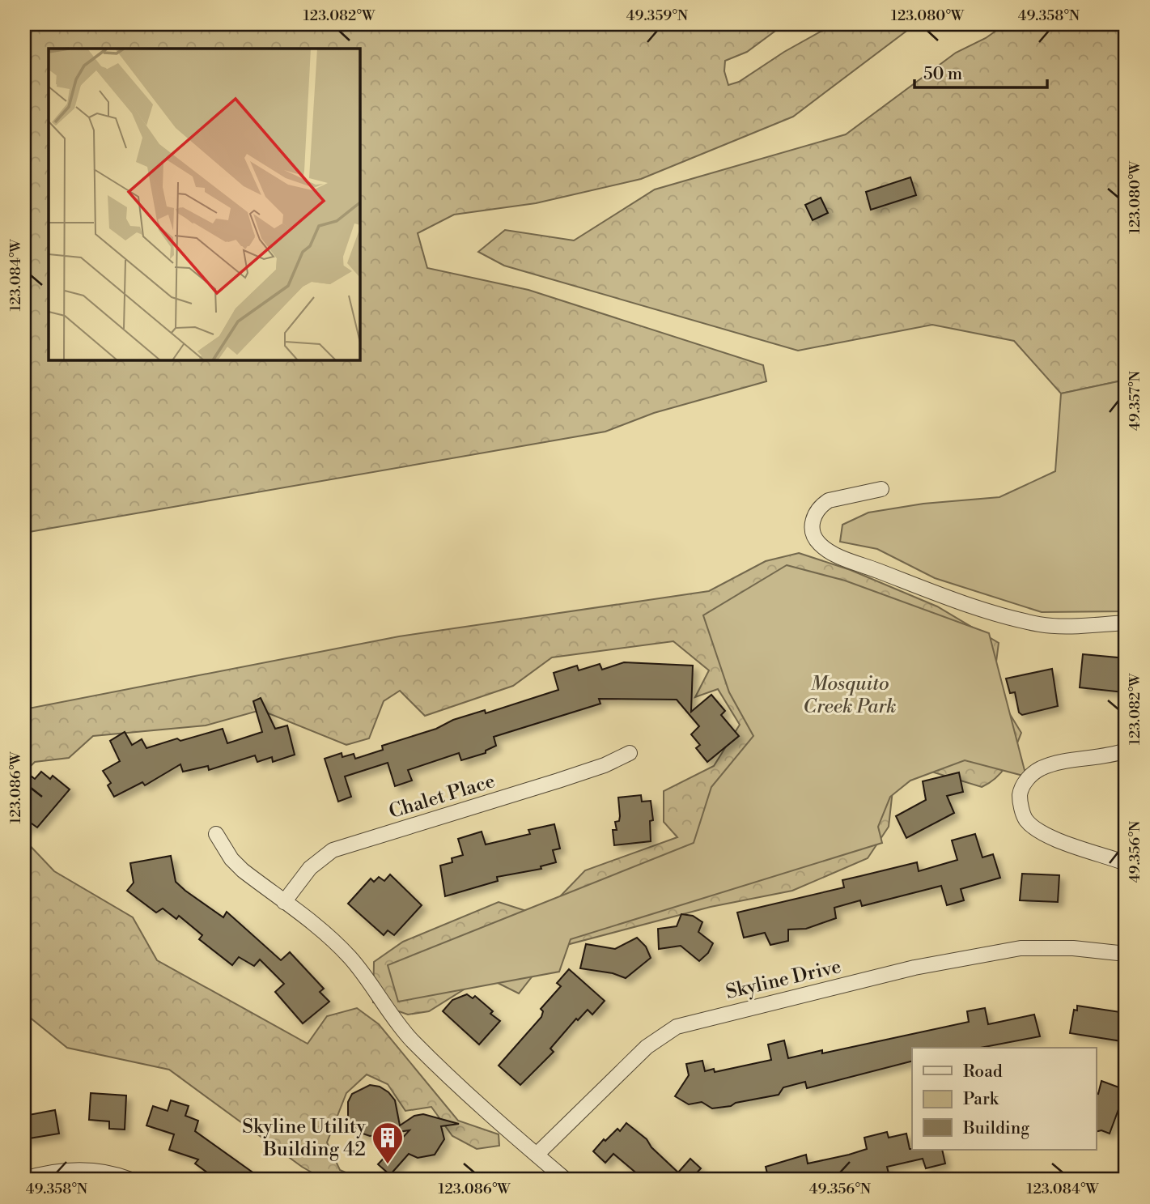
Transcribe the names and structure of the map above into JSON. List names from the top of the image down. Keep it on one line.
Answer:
{"streets":{"street":["Chalet Place","Skyline Drive"]},"parks":["Mosquito Creek Park"],"places":{"building":["Skyline Utility Building 42"]},"legend":["Road","Park","Building"],"scale_bar":"50 m","coordinates":["123.082°W","49.359°N","123.080°W","49.358°N","123.084°W","49.357°N","123.086°W","49.356°N"]}
